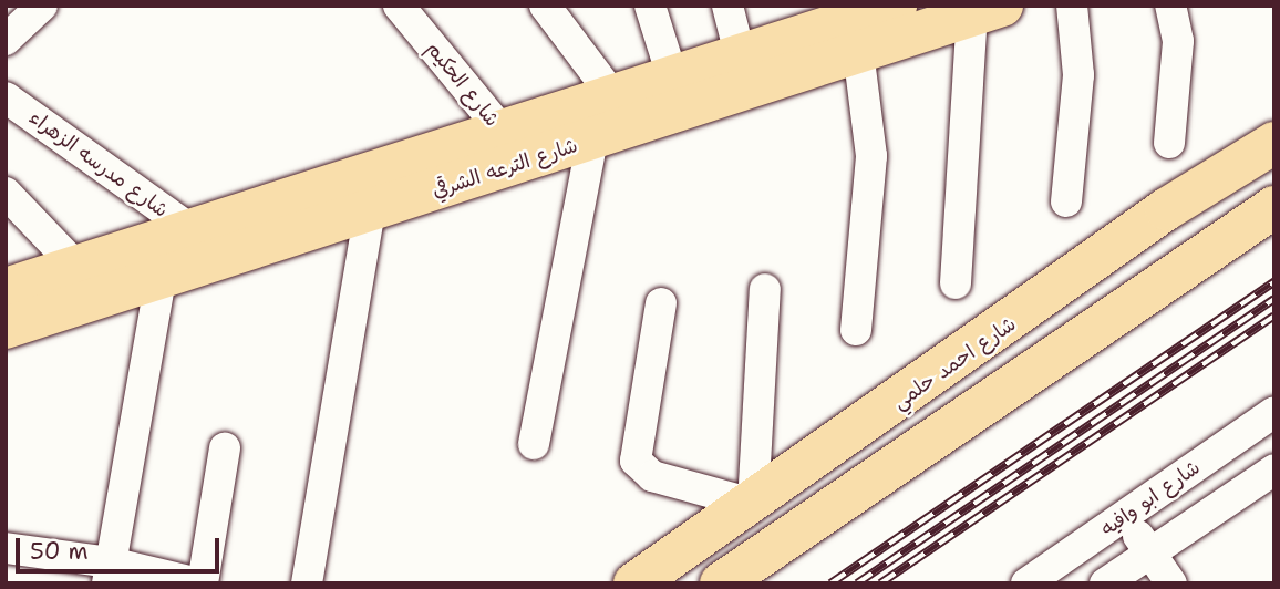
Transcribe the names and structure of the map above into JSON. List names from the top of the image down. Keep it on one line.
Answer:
{"streets":{"main road":["شارع الترعه الشرقي","شارع احمد حلمي"],"street":["شارع الحكيم","شارع مدرسه الزهراء","شارع ابو وافيه"]},"crossings":[["شارع الحكيم","شارع الترعه الشرقي"],["شارع مدرسه الزهراء","شارع الترعه الشرقي"]],"scale_bar":"50 m"}
